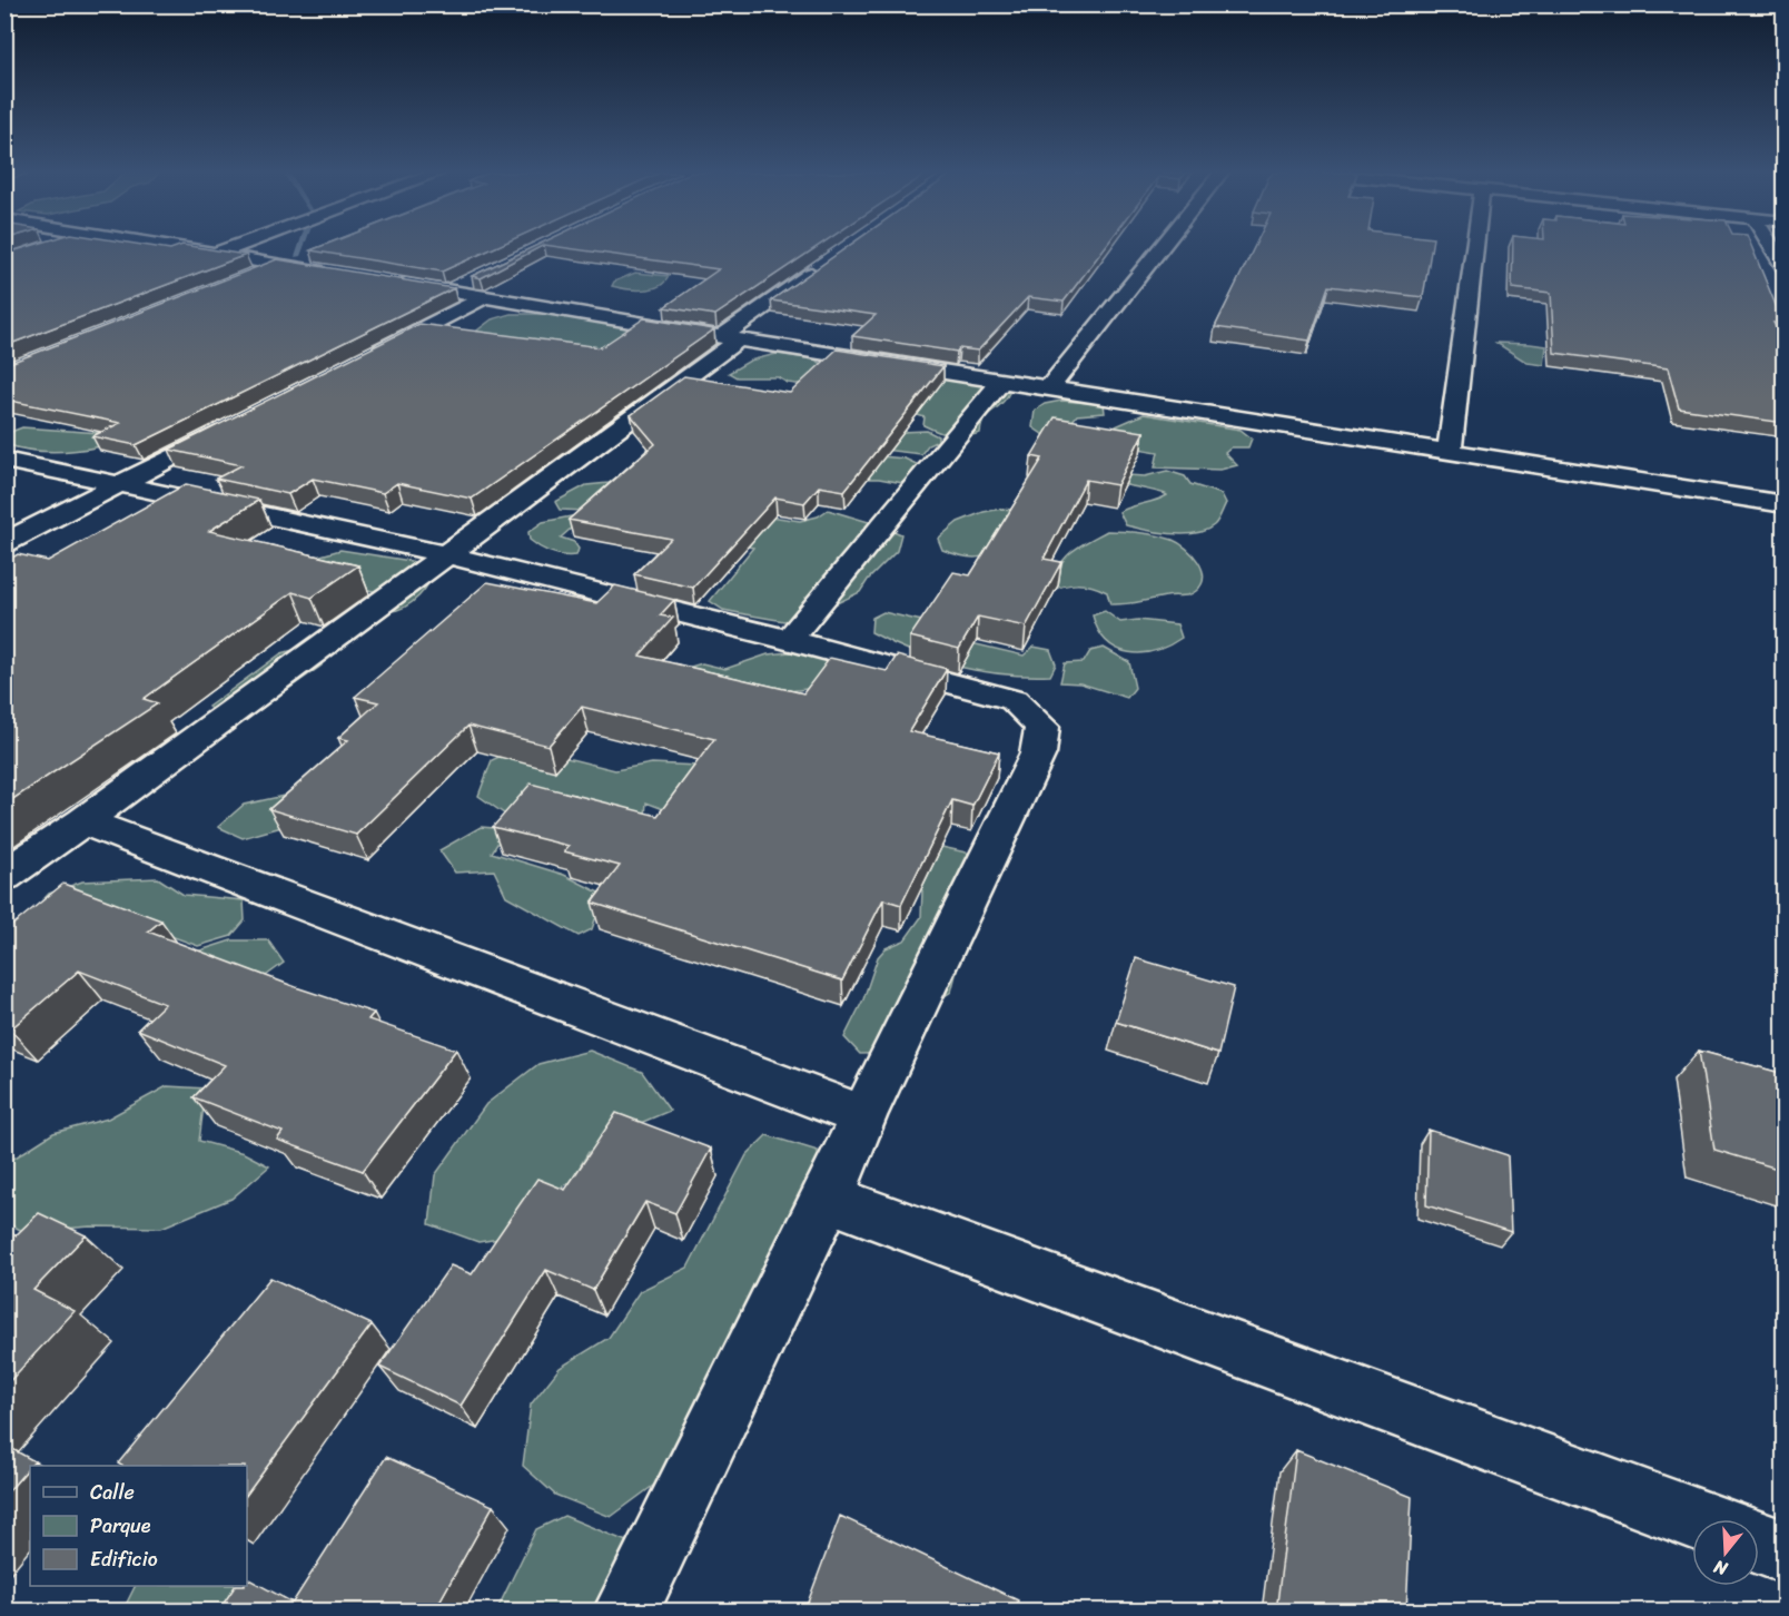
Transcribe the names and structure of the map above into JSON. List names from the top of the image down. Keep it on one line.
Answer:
{"legend":["Calle","Parque","Edificio"],"north":"bottom"}
